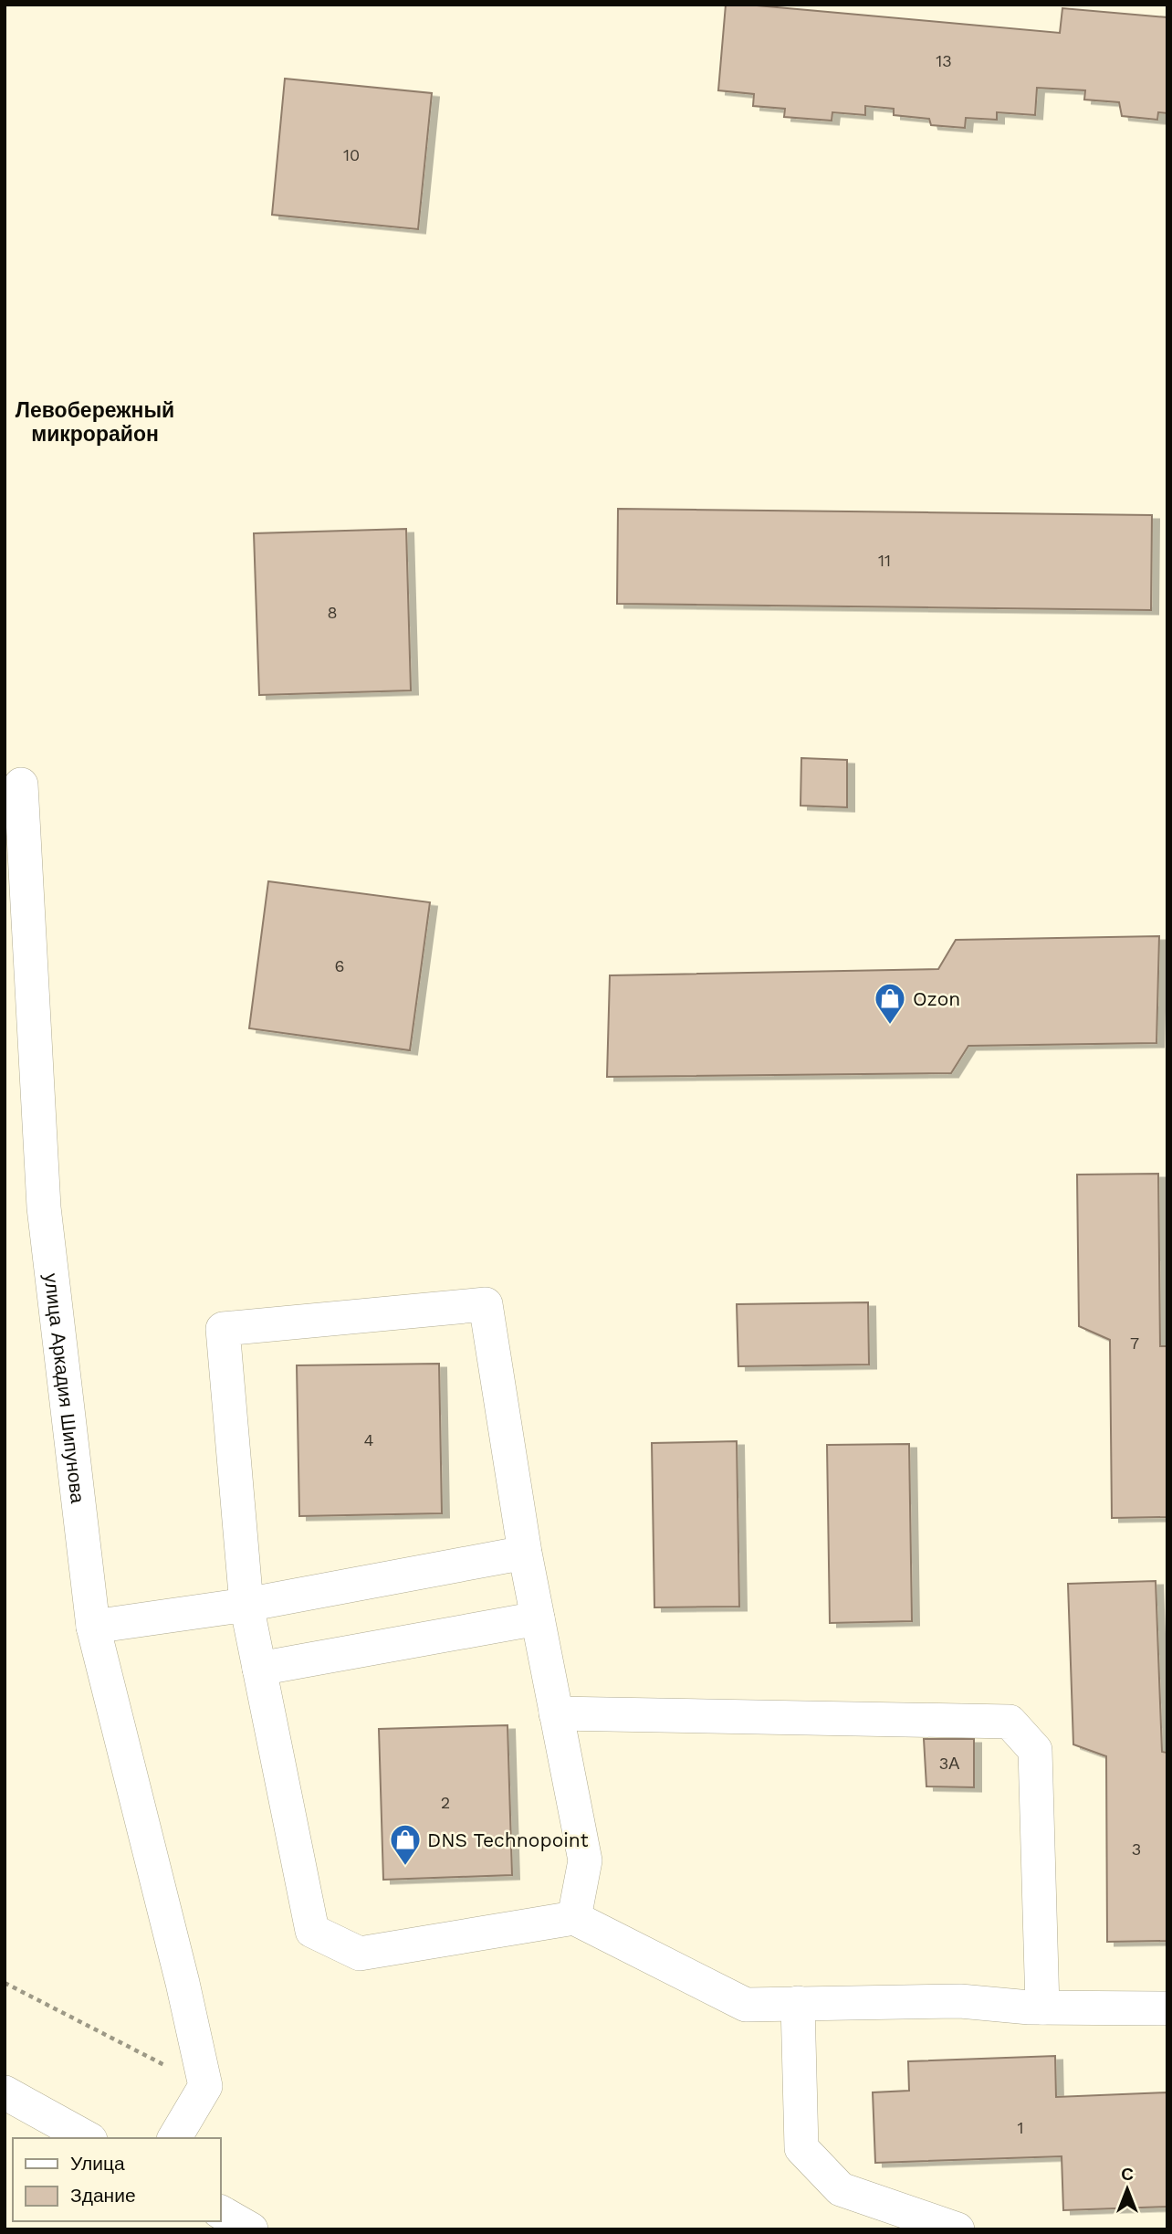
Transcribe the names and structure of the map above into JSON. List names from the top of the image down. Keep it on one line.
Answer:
{"streets":{"street":["улица Аркадия Шипунова"]},"districts":["Левобережный микрорайон"],"places":{"shop":["Ozon","DNS Technopoint"]},"house_numbers":["13","10","11","8","6","7","4","3А","2","3","1"],"legend":["Улица","Здание"],"north":"top"}
